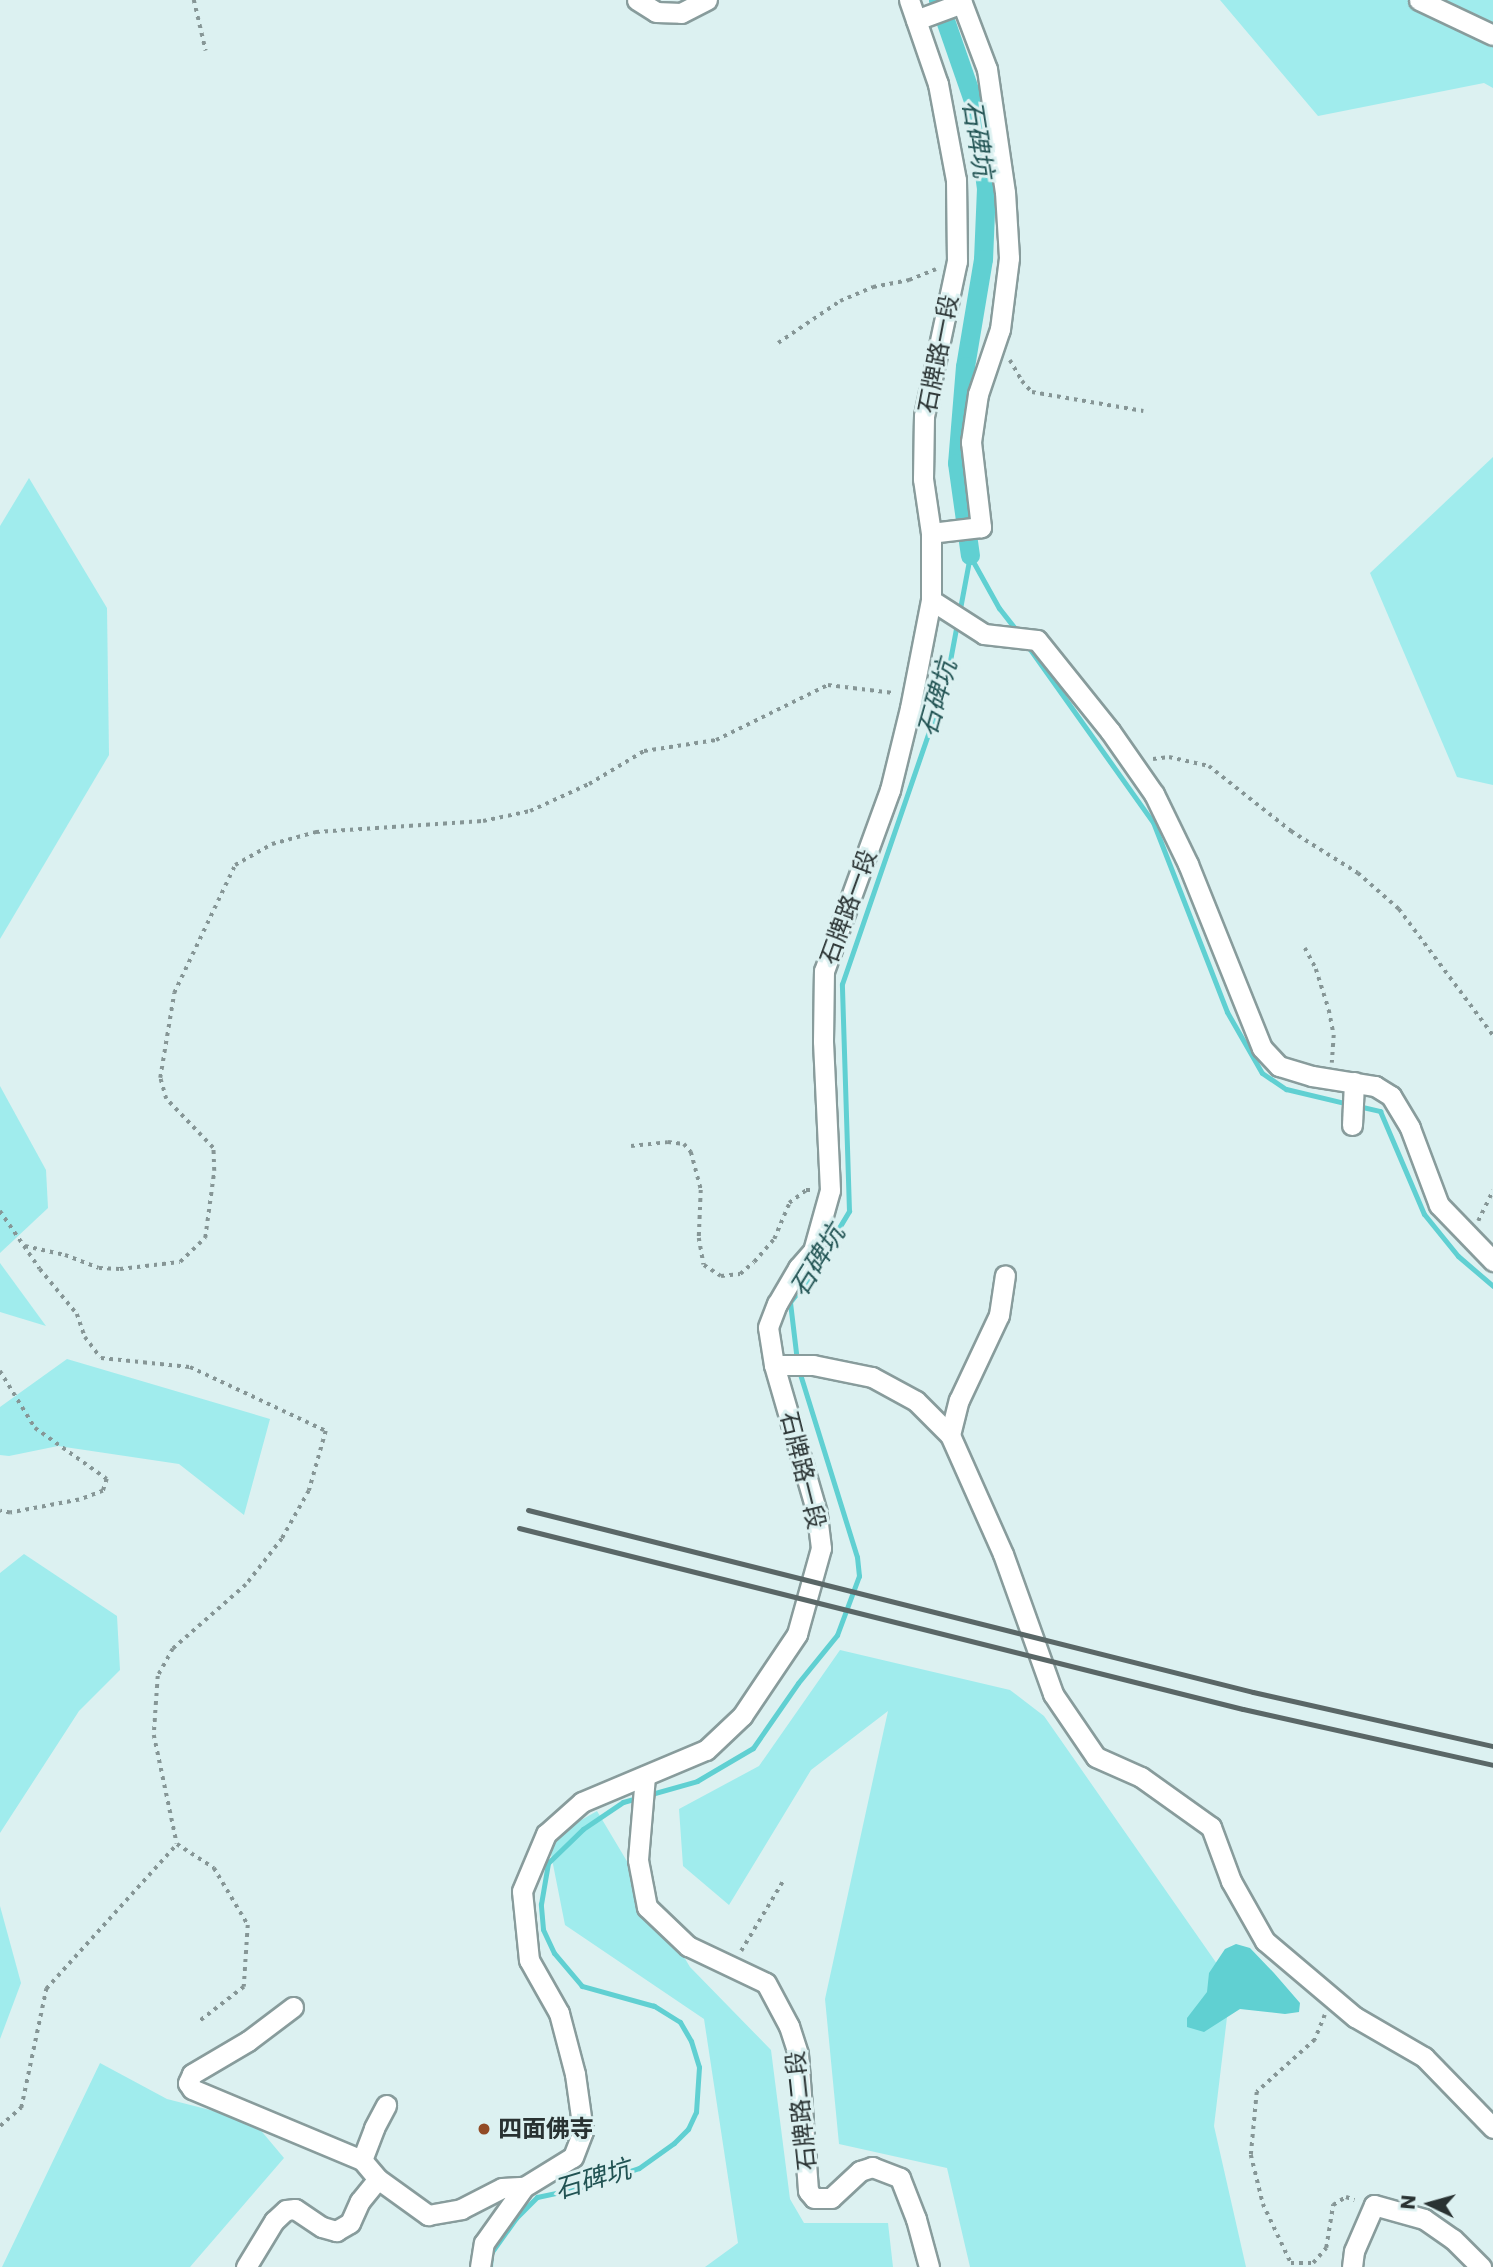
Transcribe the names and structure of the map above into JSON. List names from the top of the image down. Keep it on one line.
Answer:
{"streets":{"street":["石牌路一段","石牌路二段"]},"crossings":[["石牌路一段","石牌路二段"]],"water":["石碑坑"],"places":["四面佛寺"],"north":"left"}
